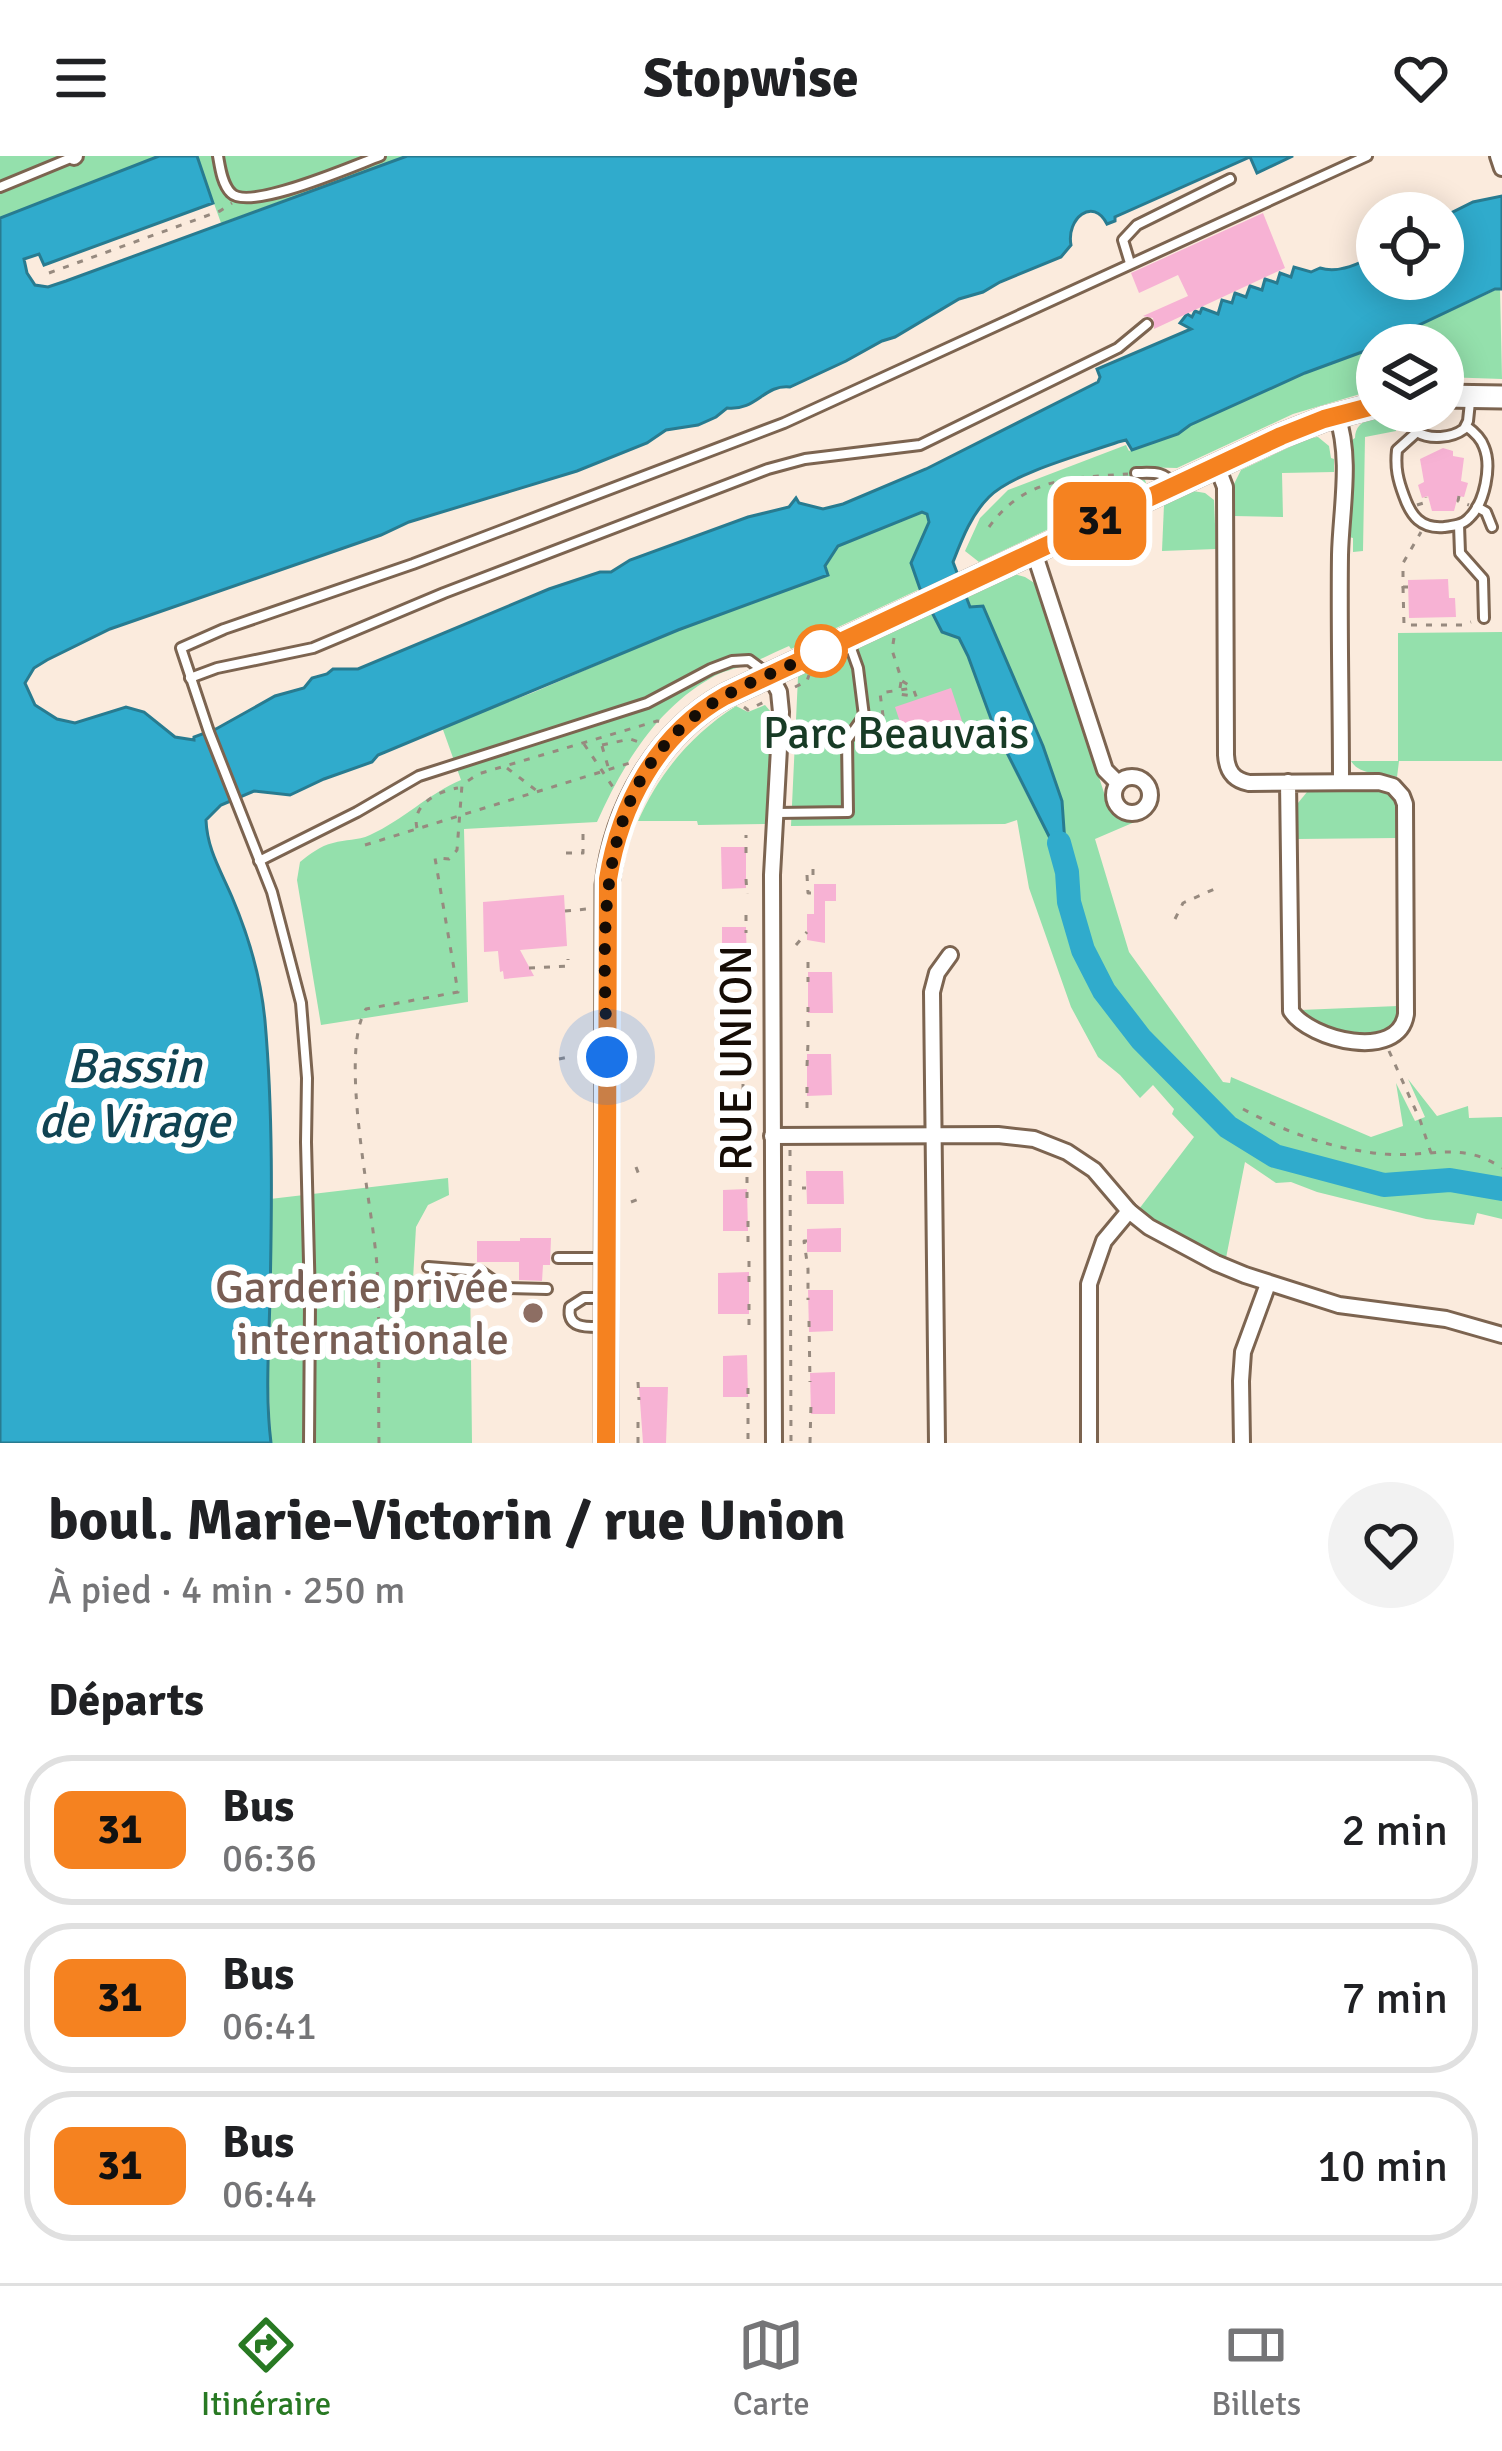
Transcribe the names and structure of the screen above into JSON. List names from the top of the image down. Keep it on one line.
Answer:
{"streets":{"street":["RUE UNION"]},"water":["Bassin de Virage"],"parks":["Parc Beauvais"],"places":["Garderie privée internationale"],"lines":["bus line 31"],"page":{"header":"Stopwise","on_map":"31","heading":[["boul. Marie-Victorin / rue Union","À pied · 4 min · 250 m"],"Départs"],"list":[{"mark":"31","name":"Bus","note":"06:36","value":"2 min"},{"mark":"31","name":"Bus","note":"06:41","value":"7 min"},{"mark":"31","name":"Bus","note":"06:44","value":"10 min"}],"tabs":["Itinéraire","Carte","Billets"]}}
